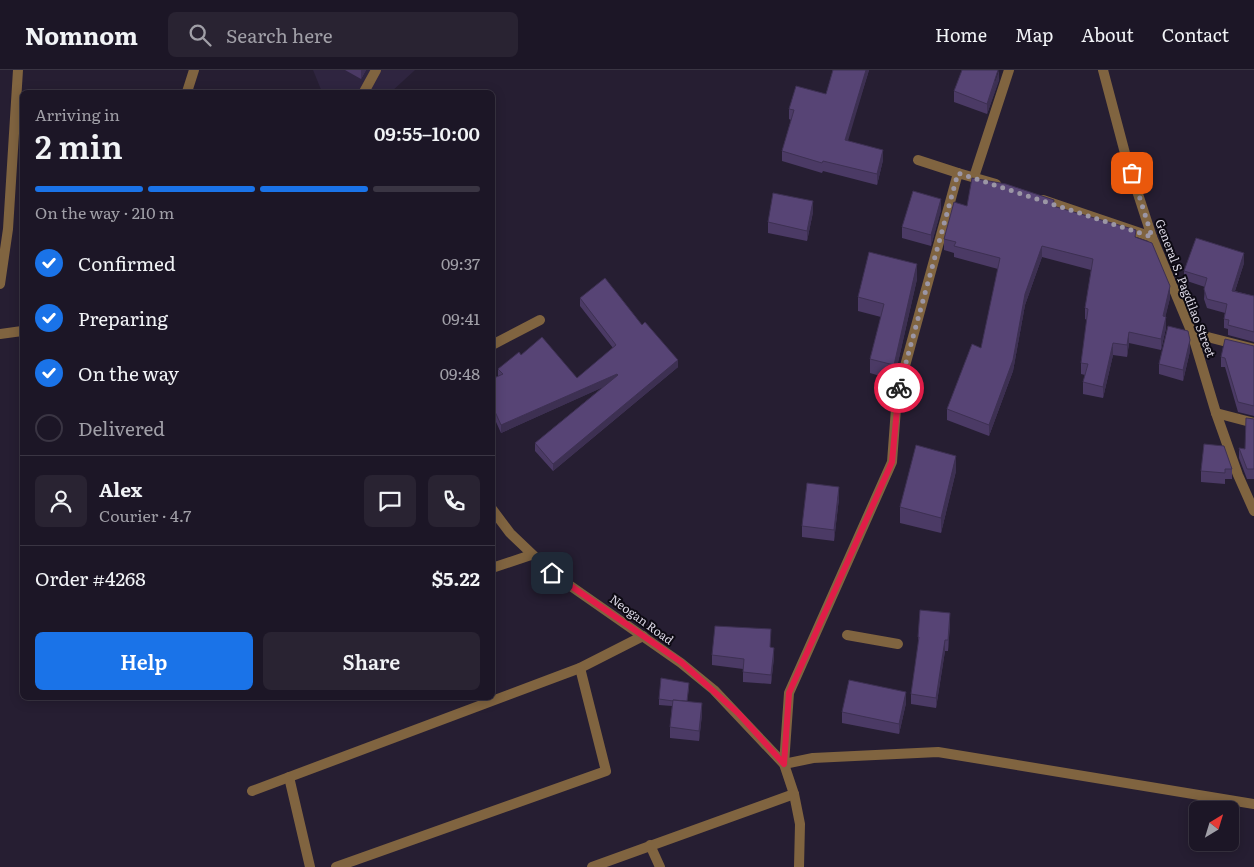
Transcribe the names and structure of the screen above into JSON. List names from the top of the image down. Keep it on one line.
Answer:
{"streets":{"street":["General S. Pagdilao Street","Neogan Road"]},"north":"top right","page":{"header":"Nomnom","search":"Search here","nav":["Home","Map","About","Contact"],"heading":["2 min","Arriving in","09:55–10:00"],"panel":["Alex","Courier · 4.7","Order #4268","$5.22"],"bar":"On the way · 210 m","list":[["Confirmed","09:37"],["Preparing","09:41"],["On the way","09:48"],"Delivered"],"buttons":["Help","Share"]}}
